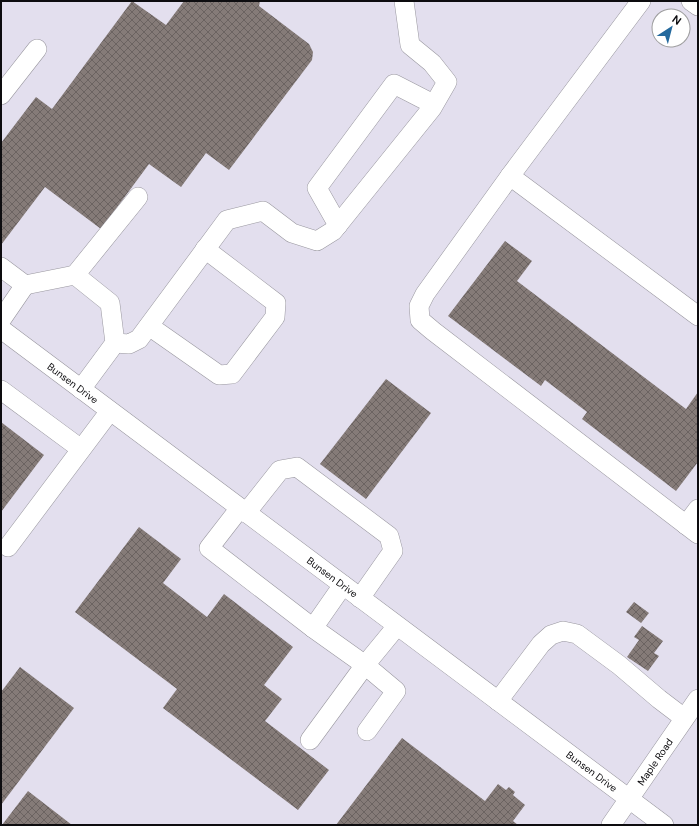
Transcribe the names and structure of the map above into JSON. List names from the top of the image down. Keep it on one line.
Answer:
{"streets":{"street":["Bunsen Drive","Maple Road"]},"crossings":[["Bunsen Drive","Maple Road"]],"north":"top right"}
